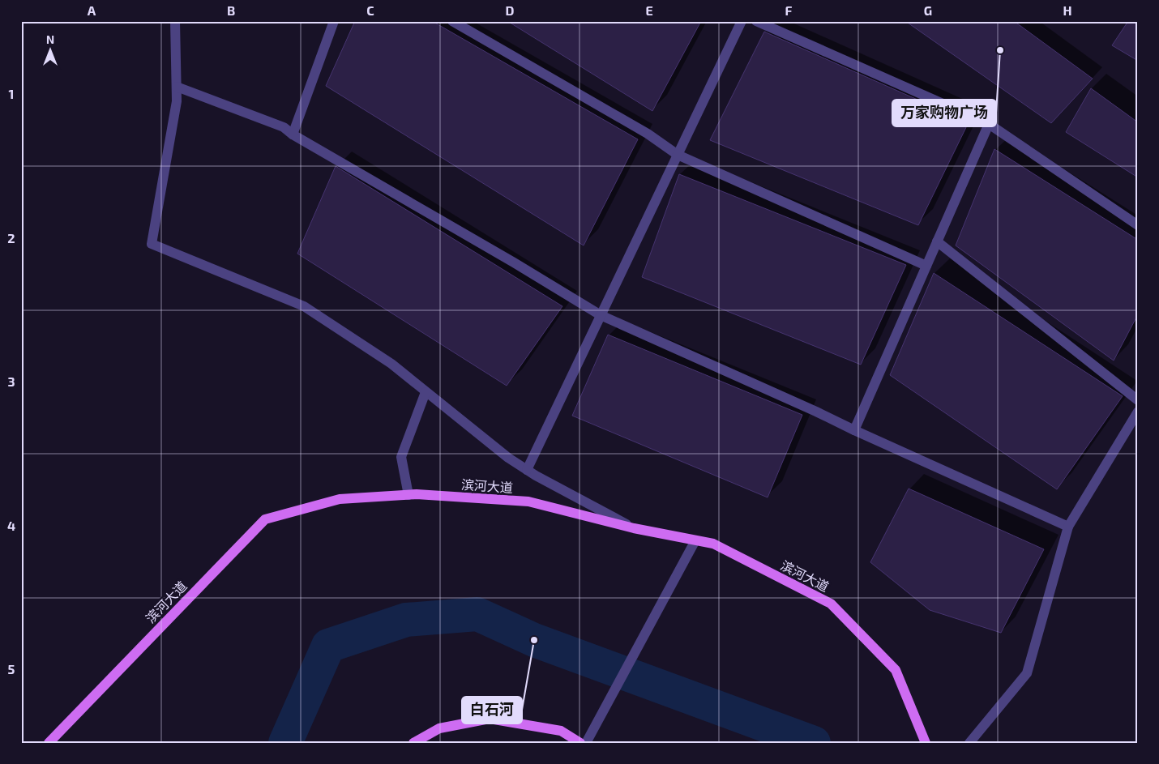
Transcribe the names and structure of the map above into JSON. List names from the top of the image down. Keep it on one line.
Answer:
{"streets":{"main road":["滨河大道"]},"places":["万家购物广场","白石河"],"north":"top","grid":{"columns":["A","B","C","D","E","F","G","H"],"rows":["1","2","3","4","5"]}}
